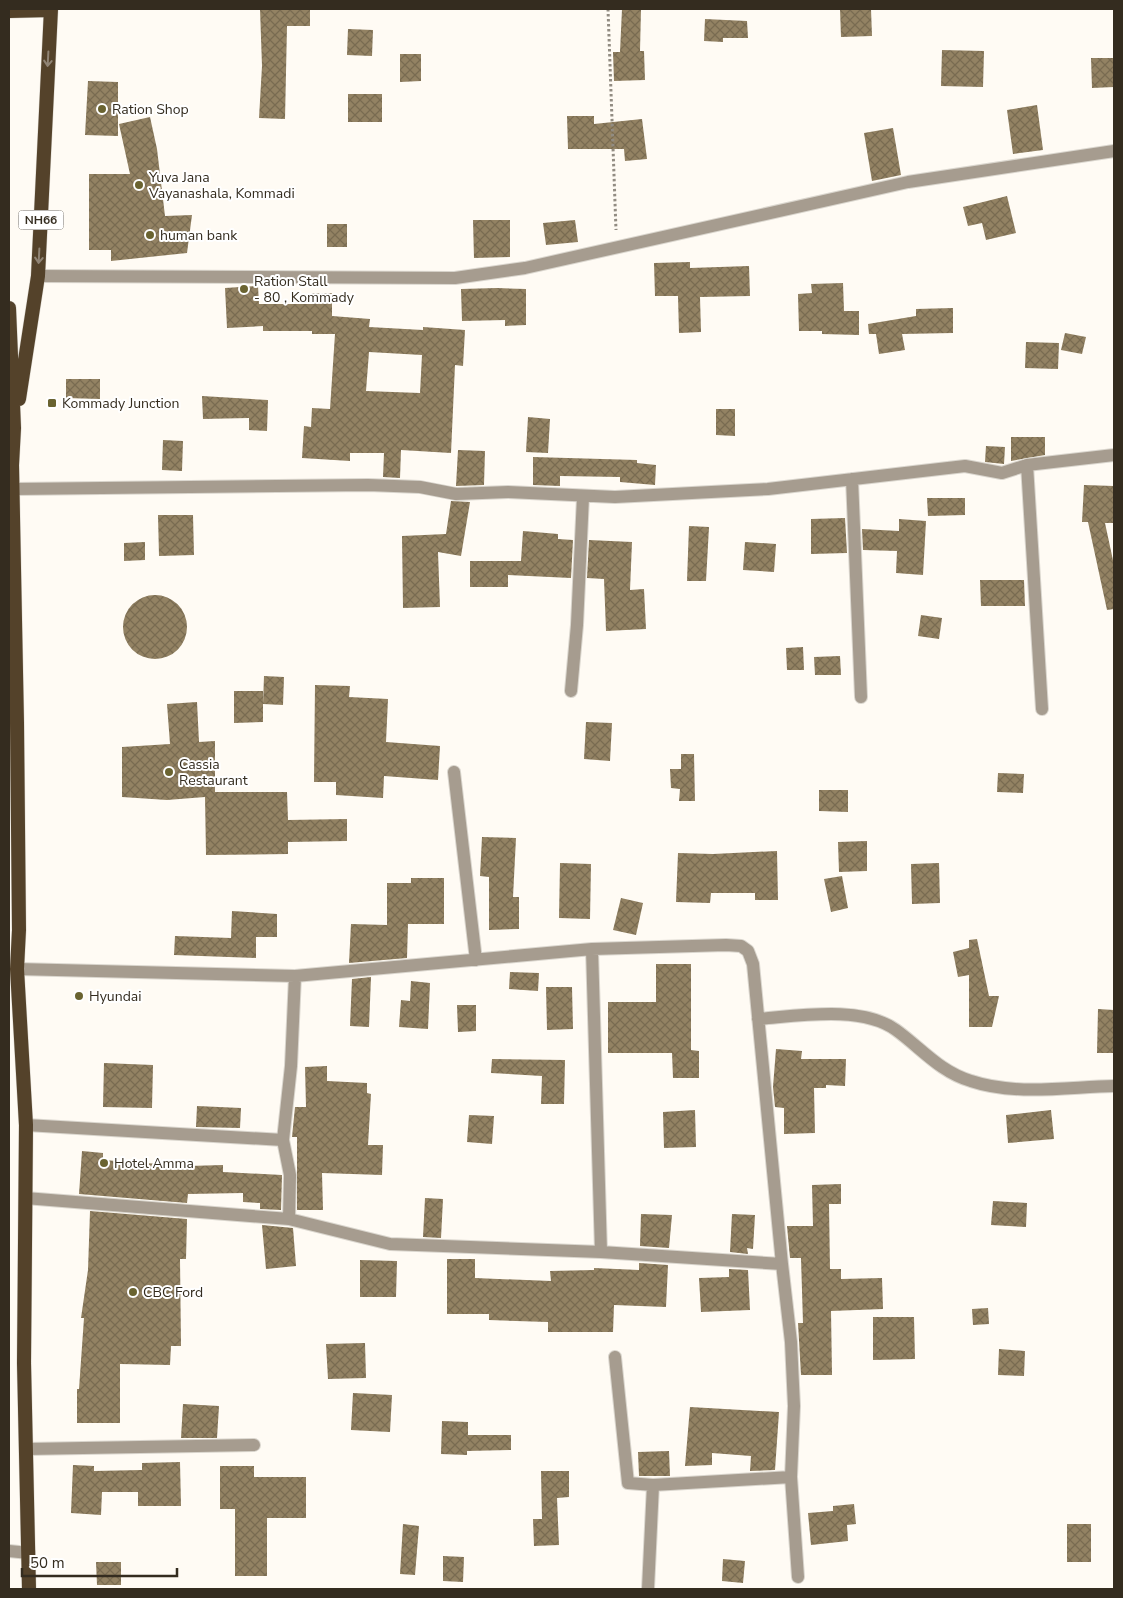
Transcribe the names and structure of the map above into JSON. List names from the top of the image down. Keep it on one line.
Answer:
{"streets":{"highway":["NH66"]},"places":{"other":["Ration Shop","Yuva Jana Vayanashala, Kommadi","human bank","Ration Stall - 80 , Kommady","Cassia Restaurant","Hyundai","Hotel Amma","CBC Ford"],"transit":["Kommady Junction"]},"scale_bar":"50 m"}
